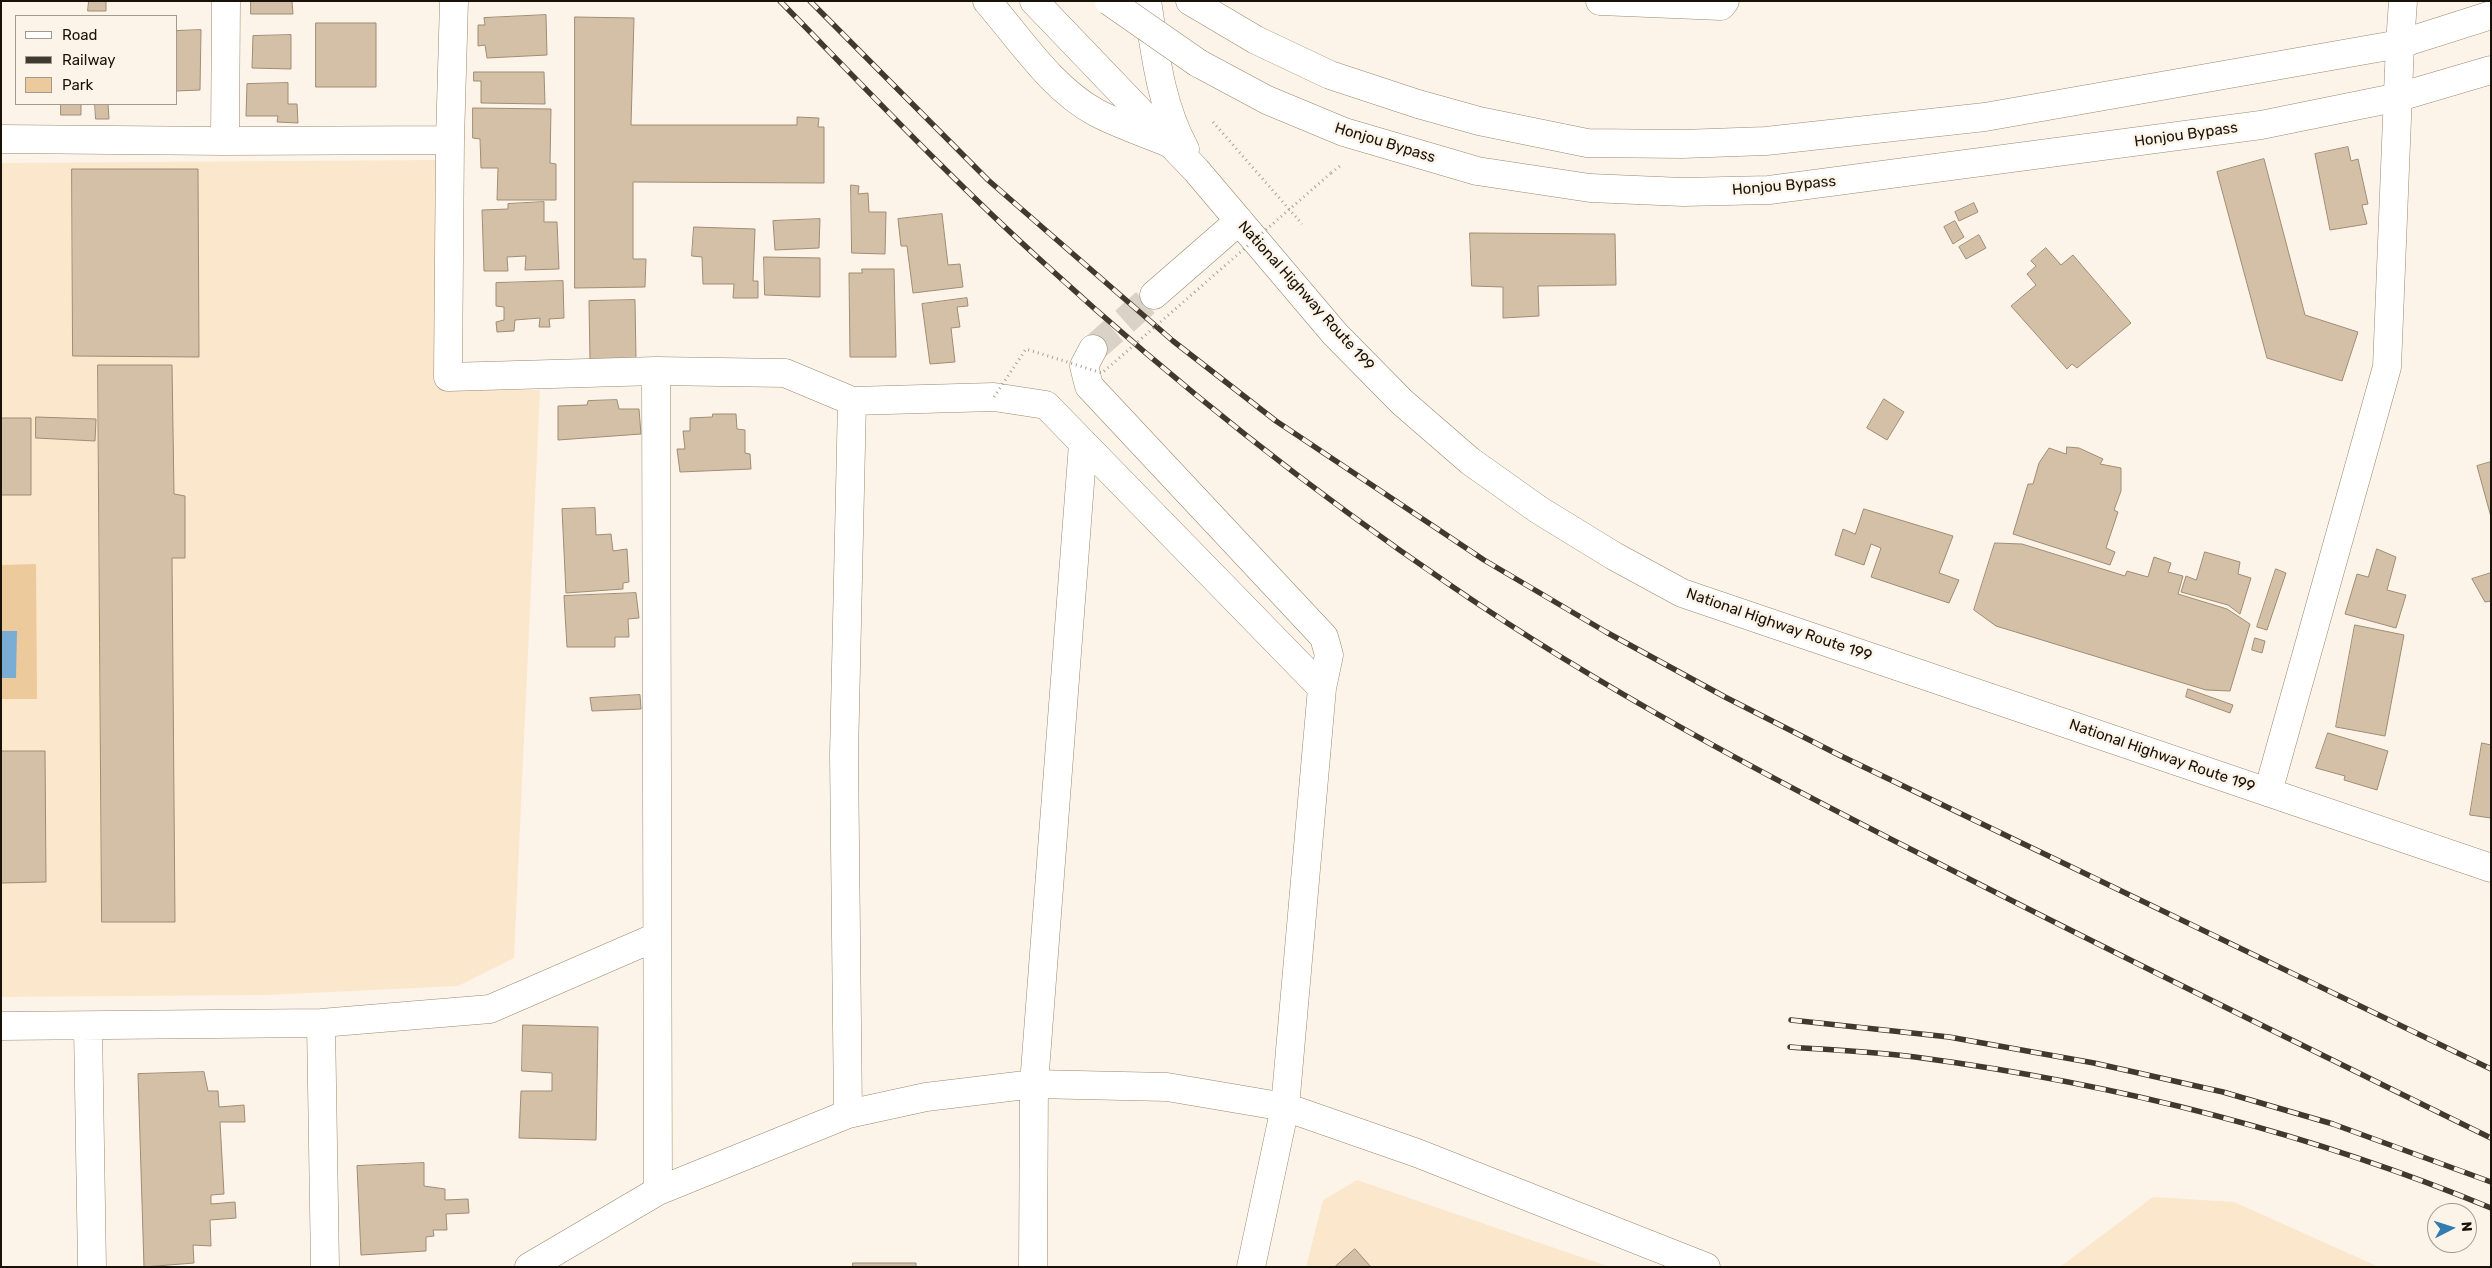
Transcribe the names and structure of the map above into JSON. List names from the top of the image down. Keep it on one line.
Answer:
{"streets":{"main road":["Honjou Bypass","National Highway Route 199"]},"legend":["Road","Railway","Park"],"north":"right"}
